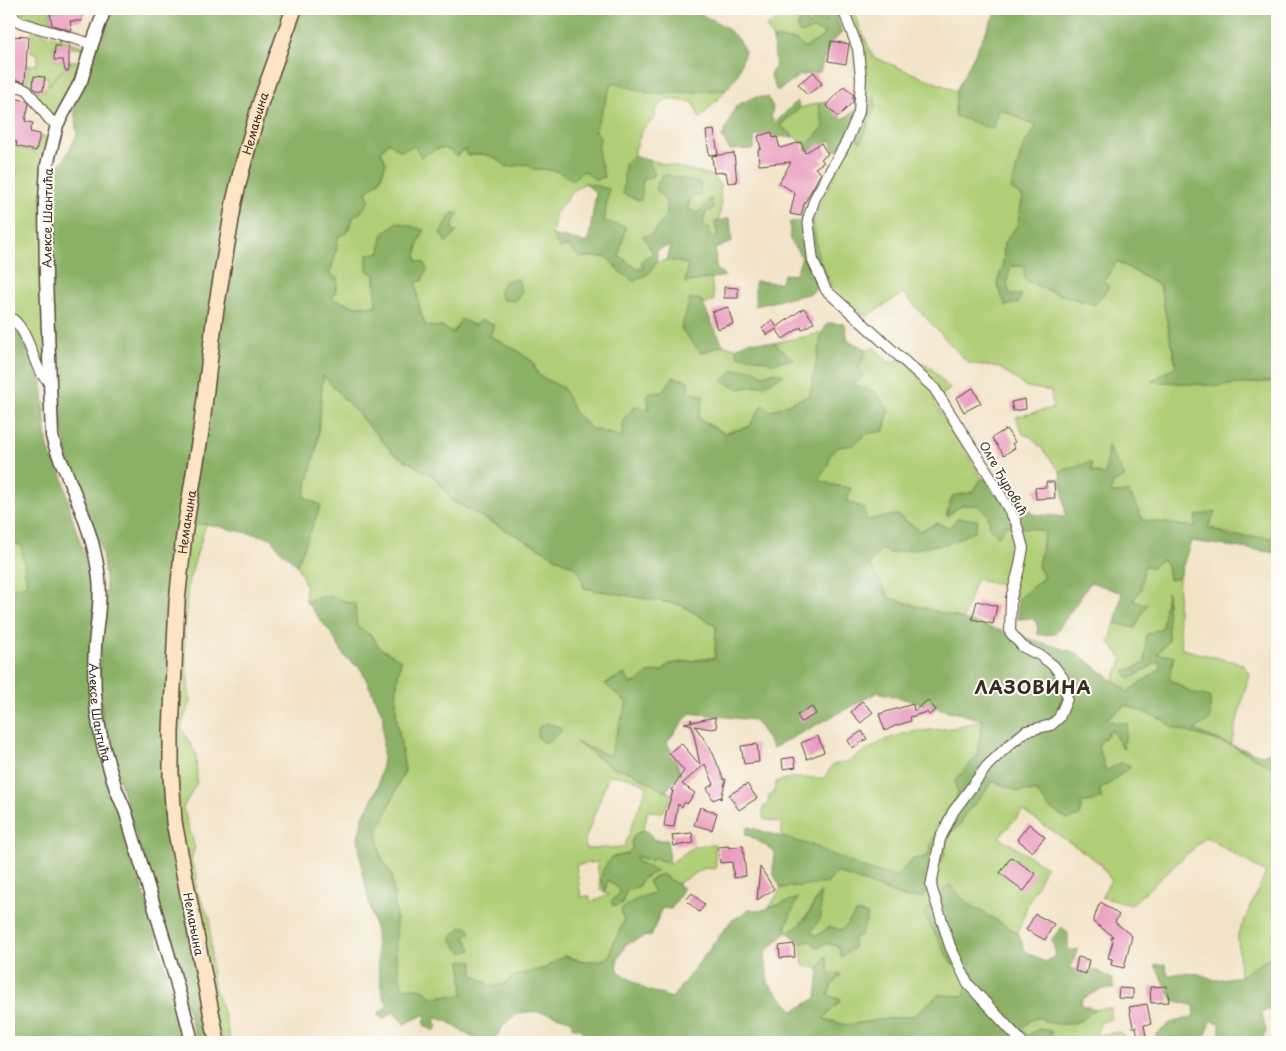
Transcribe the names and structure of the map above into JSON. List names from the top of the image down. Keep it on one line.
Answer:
{"streets":{"main road":["Немањина"],"street":["Алексе Шантића","Олге Ђуровић"]},"districts":["ЛАЗОВИНА"]}
